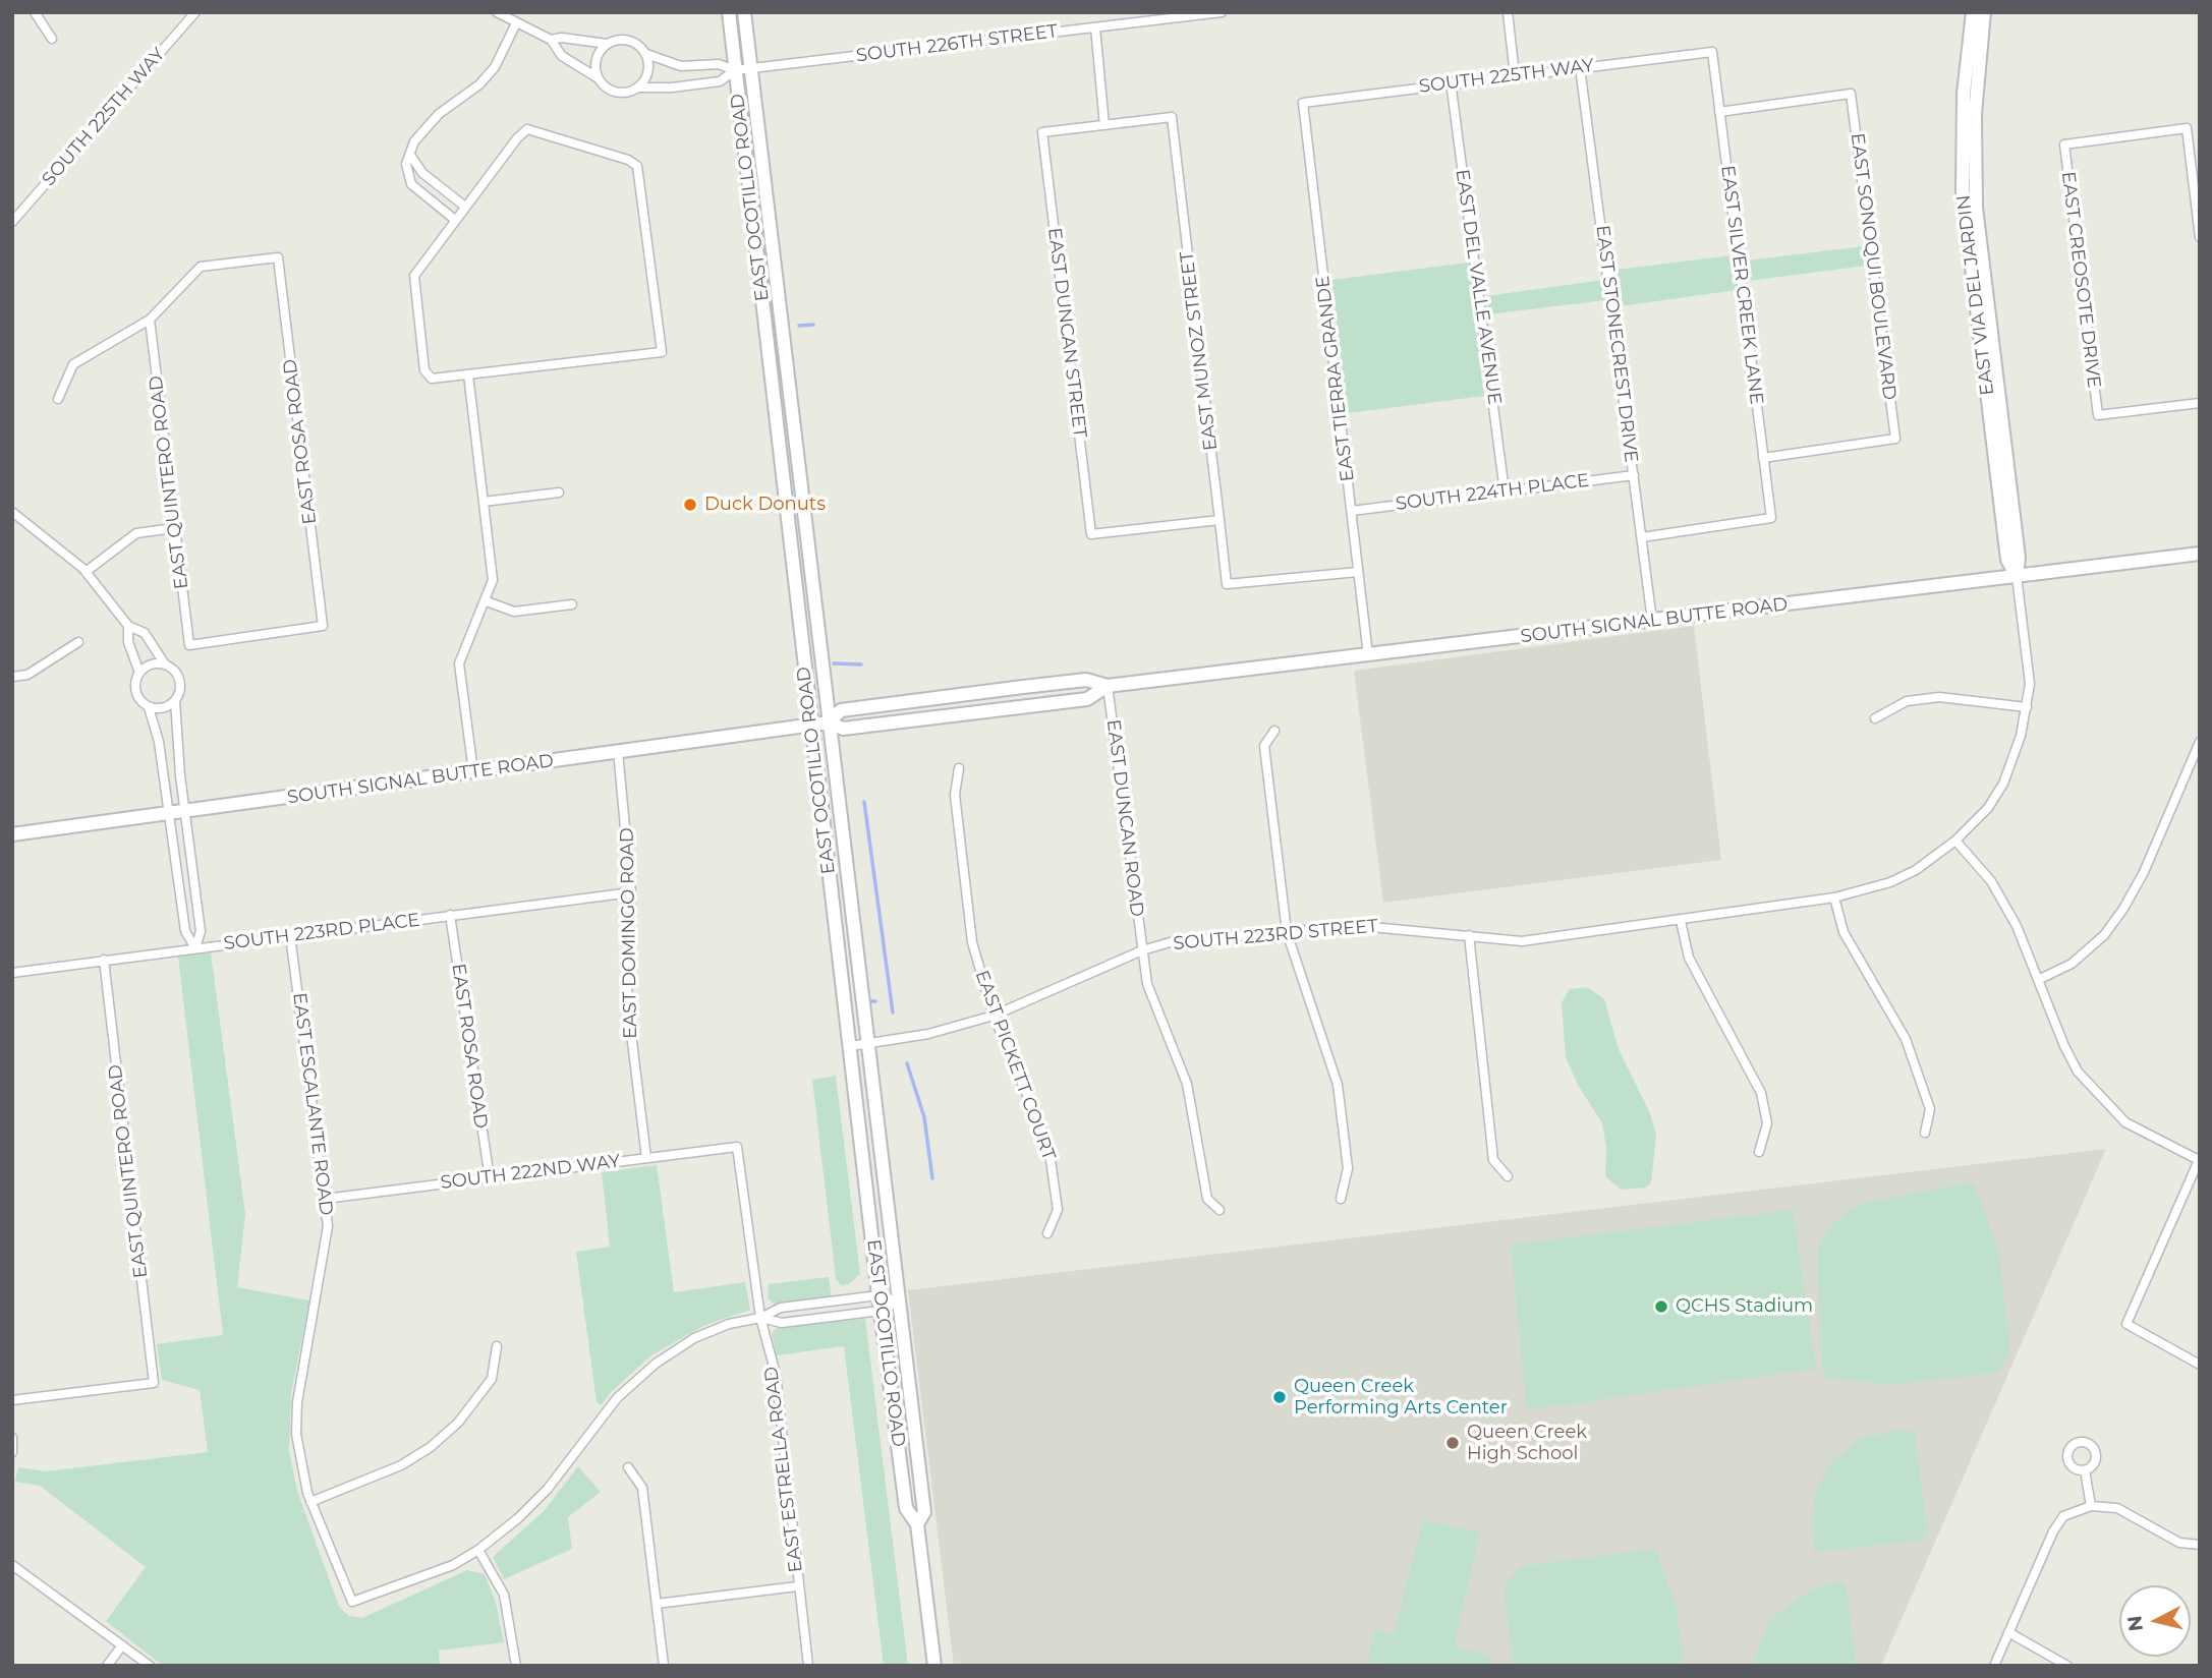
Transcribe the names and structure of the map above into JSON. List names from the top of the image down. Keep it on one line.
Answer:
{"streets":{"street":["SOUTH 226TH STREET","SOUTH 225TH WAY","EAST OCOTILLO ROAD","EAST SONOQUI BOULEVARD","EAST CREOSOTE DRIVE","EAST SILVER CREEK LANE","EAST DEL VALLE AVENUE","EAST VIA DEL JARDIN","EAST DUNCAN STREET","EAST STONECREST DRIVE","EAST MUNOZ STREET","EAST TIERRA GRANDE","EAST ROSA ROAD","EAST QUINTERO ROAD","SOUTH 224TH PLACE","SOUTH SIGNAL BUTTE ROAD","EAST DUNCAN ROAD","SOUTH 223RD PLACE","EAST DOMINGO ROAD","SOUTH 223RD STREET","EAST PICKETT COURT","EAST ESCALANTE ROAD","SOUTH 222ND WAY","EAST ESTRELLA ROAD"]},"crossings":[["SOUTH 226TH STREET","EAST OCOTILLO ROAD"],["SOUTH 225TH WAY","EAST SILVER CREEK LANE"],["SOUTH 225TH WAY","EAST DEL VALLE AVENUE"],["SOUTH 225TH WAY","EAST STONECREST DRIVE"],["SOUTH 225TH WAY","EAST TIERRA GRANDE"],["EAST OCOTILLO ROAD","SOUTH SIGNAL BUTTE ROAD"],["EAST OCOTILLO ROAD","SOUTH 223RD STREET"],["EAST SONOQUI BOULEVARD","EAST SILVER CREEK LANE"],["EAST SILVER CREEK LANE","EAST STONECREST DRIVE"],["EAST DEL VALLE AVENUE","SOUTH 224TH PLACE"],["EAST VIA DEL JARDIN","SOUTH SIGNAL BUTTE ROAD"],["EAST VIA DEL JARDIN","SOUTH 223RD STREET"],["EAST DUNCAN STREET","EAST MUNOZ STREET"],["EAST STONECREST DRIVE","SOUTH 224TH PLACE"],["EAST STONECREST DRIVE","SOUTH SIGNAL BUTTE ROAD"],["EAST MUNOZ STREET","EAST TIERRA GRANDE"],["EAST TIERRA GRANDE","SOUTH 224TH PLACE"],["EAST TIERRA GRANDE","SOUTH SIGNAL BUTTE ROAD"],["EAST ROSA ROAD","EAST QUINTERO ROAD"],["EAST ROSA ROAD","SOUTH 223RD PLACE"],["EAST ROSA ROAD","SOUTH 222ND WAY"],["EAST QUINTERO ROAD","SOUTH 223RD PLACE"],["SOUTH SIGNAL BUTTE ROAD","EAST DUNCAN ROAD"],["SOUTH SIGNAL BUTTE ROAD","EAST DOMINGO ROAD"],["EAST DUNCAN ROAD","SOUTH 223RD STREET"],["SOUTH 223RD PLACE","EAST DOMINGO ROAD"],["SOUTH 223RD PLACE","EAST ESCALANTE ROAD"],["EAST DOMINGO ROAD","SOUTH 222ND WAY"],["SOUTH 223RD STREET","EAST PICKETT COURT"],["EAST ESCALANTE ROAD","SOUTH 222ND WAY"],["SOUTH 222ND WAY","EAST ESTRELLA ROAD"]],"places":["Duck Donuts","QCHS Stadium","Queen Creek Performing Arts Center","Queen Creek High School"],"north":"left"}
